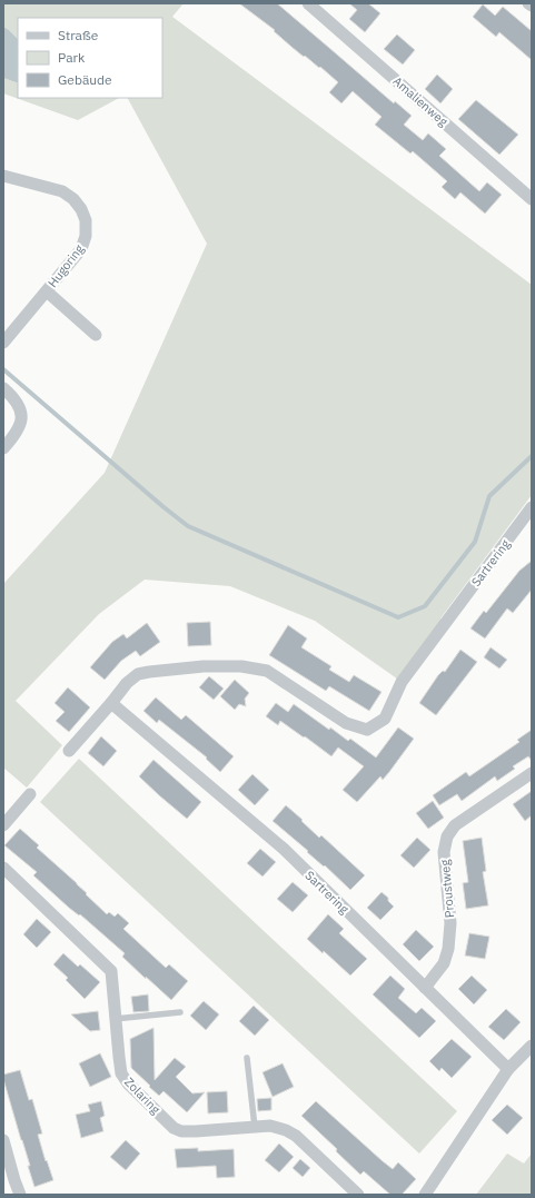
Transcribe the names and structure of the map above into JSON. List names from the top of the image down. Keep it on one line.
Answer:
{"streets":{"street":["Amalienweg","Hugoring","Sartrering","Proustweg","Zolaring"]},"crossings":[["Sartrering","Proustweg"]],"legend":["Straße","Park","Gebäude"]}
